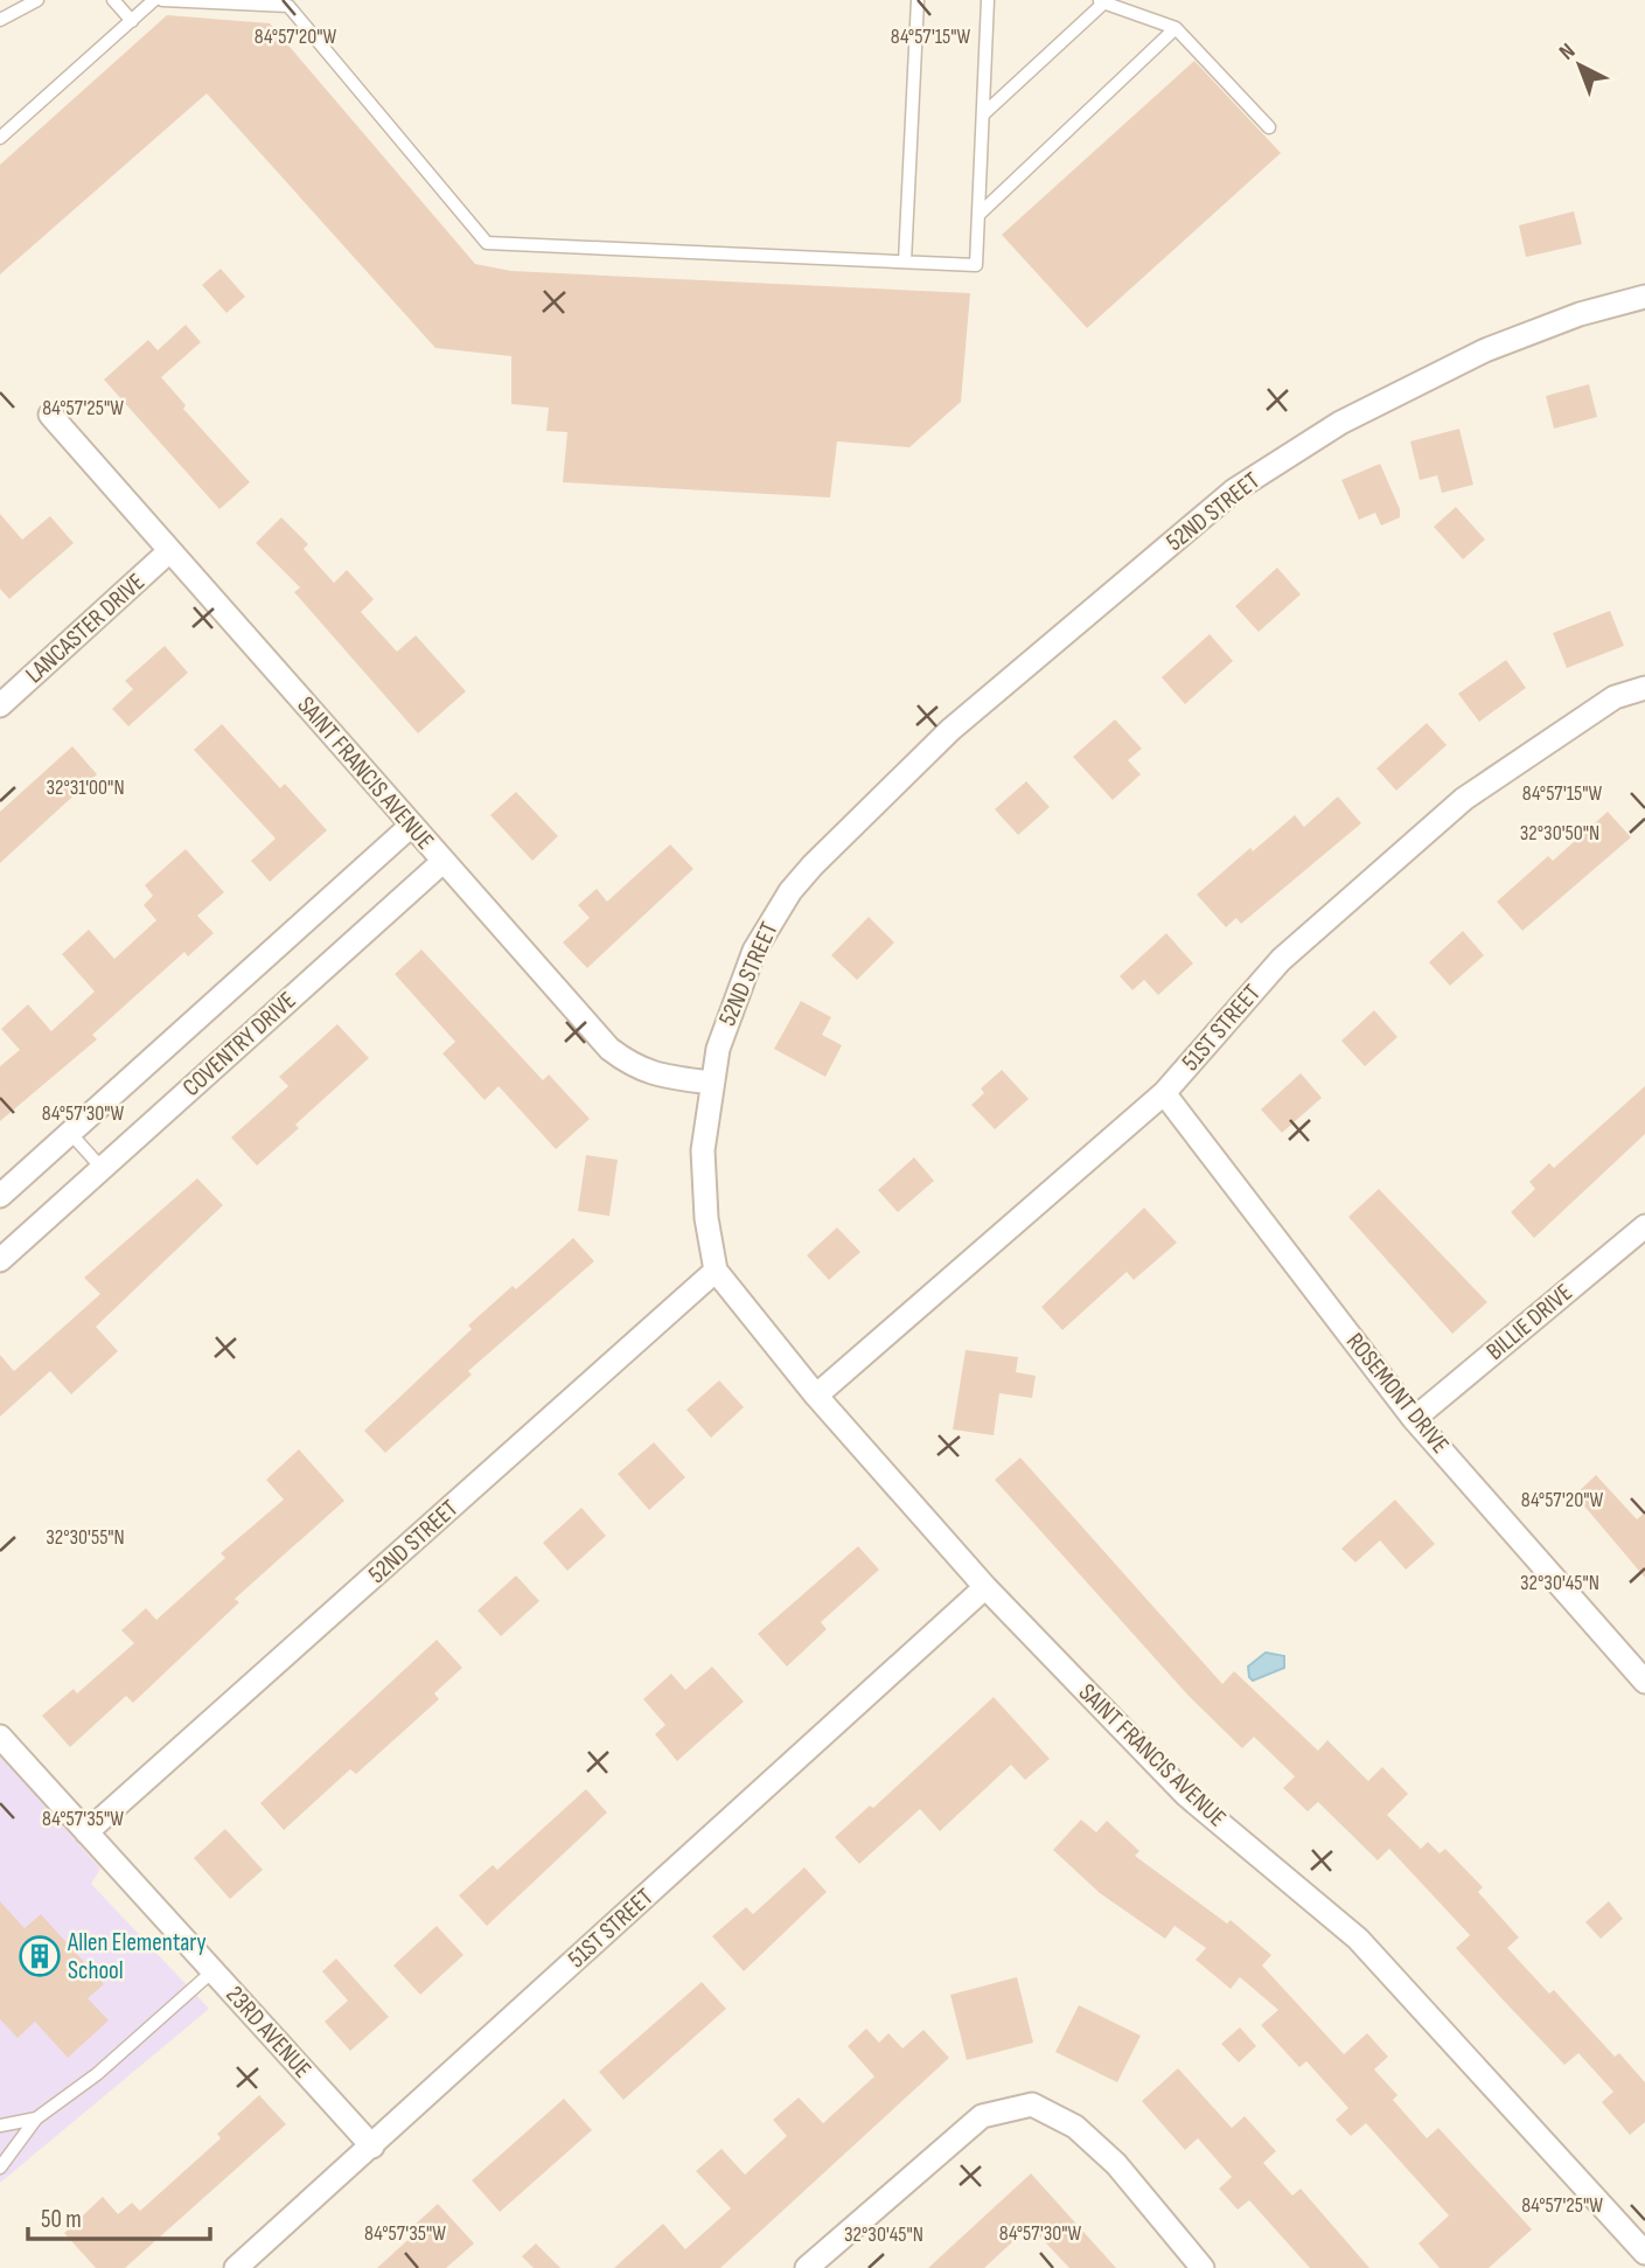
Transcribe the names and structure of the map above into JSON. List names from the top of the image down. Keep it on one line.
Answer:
{"streets":{"street":["52ND STREET","LANCASTER DRIVE","SAINT FRANCIS AVENUE","51ST STREET","COVENTRY DRIVE","BILLIE DRIVE","ROSEMONT DRIVE","23RD AVENUE"]},"crossings":[["52ND STREET","SAINT FRANCIS AVENUE"],["52ND STREET","23RD AVENUE"],["LANCASTER DRIVE","SAINT FRANCIS AVENUE"],["SAINT FRANCIS AVENUE","51ST STREET"],["SAINT FRANCIS AVENUE","COVENTRY DRIVE"],["51ST STREET","ROSEMONT DRIVE"],["51ST STREET","23RD AVENUE"],["BILLIE DRIVE","ROSEMONT DRIVE"]],"places":{"building":["Allen Elementary School"]},"scale_bar":"50 m","north":"top left","coordinates":["84°57'15\"W","84°57'20\"W","84°57'25\"W","32°31'00\"N","32°30'50\"N","84°57'30\"W","32°30'55\"N","32°30'45\"N","84°57'35\"W"]}
